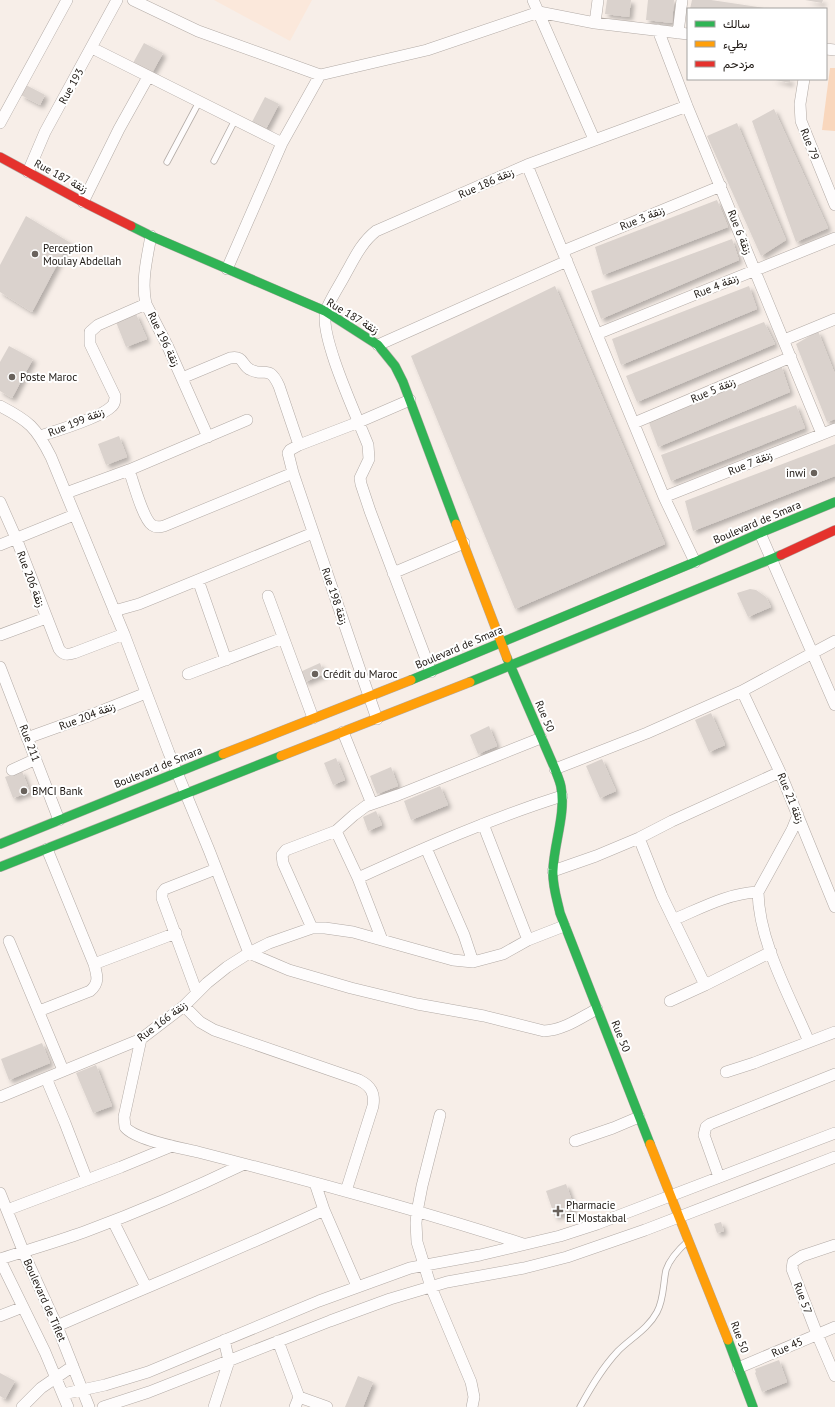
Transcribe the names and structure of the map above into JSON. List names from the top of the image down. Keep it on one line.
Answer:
{"streets":{"street":["Rue 193","Rue 79","Rue 187 زنقة","Rue 186 زنقة","Rue 3 زنقة","Rue 6 زنقة","Rue 4 زنقة","Rue 196 زنقة","Rue 5 زنقة","Rue 199 زنقة","Rue 7 زنقة","Boulevard de Smara","Rue 206 زنقة","Rue 198 زنقة","Rue 204 زنقة","Rue 50","Rue 211","Rue 21 زنقة","Rue 166 زنقة","Rue 57","Boulevard de Tiflet","Rue 45"]},"crossings":[["Rue 193","Rue 187 زنقة"],["Rue 187 زنقة","Rue 186 زنقة"],["Rue 187 زنقة","Rue 3 زنقة"],["Rue 187 زنقة","Rue 196 زنقة"],["Rue 187 زنقة","Boulevard de Smara"],["Rue 187 زنقة","Rue 50"],["Rue 186 زنقة","Rue 6 زنقة"],["Rue 3 زنقة","Rue 6 زنقة"],["Rue 6 زنقة","Rue 4 زنقة"],["Rue 6 زنقة","Rue 5 زنقة"],["Rue 6 زنقة","Rue 7 زنقة"],["Rue 196 زنقة","Rue 199 زنقة"],["Rue 196 زنقة","Rue 198 زنقة"],["Boulevard de Smara","Rue 198 زنقة"],["Boulevard de Smara","Rue 211"],["Rue 204 زنقة","Rue 211"],["Rue 50","Rue 45"],["Rue 57","Rue 45"]],"places":{"other":["Perception Moulay Abdellah","Poste Maroc","inwi","Crédit du Maroc","BMCI Bank"],"health":["Pharmacie El Mostakbal"]},"legend":["سالك","بطيء","مزدحم"]}
